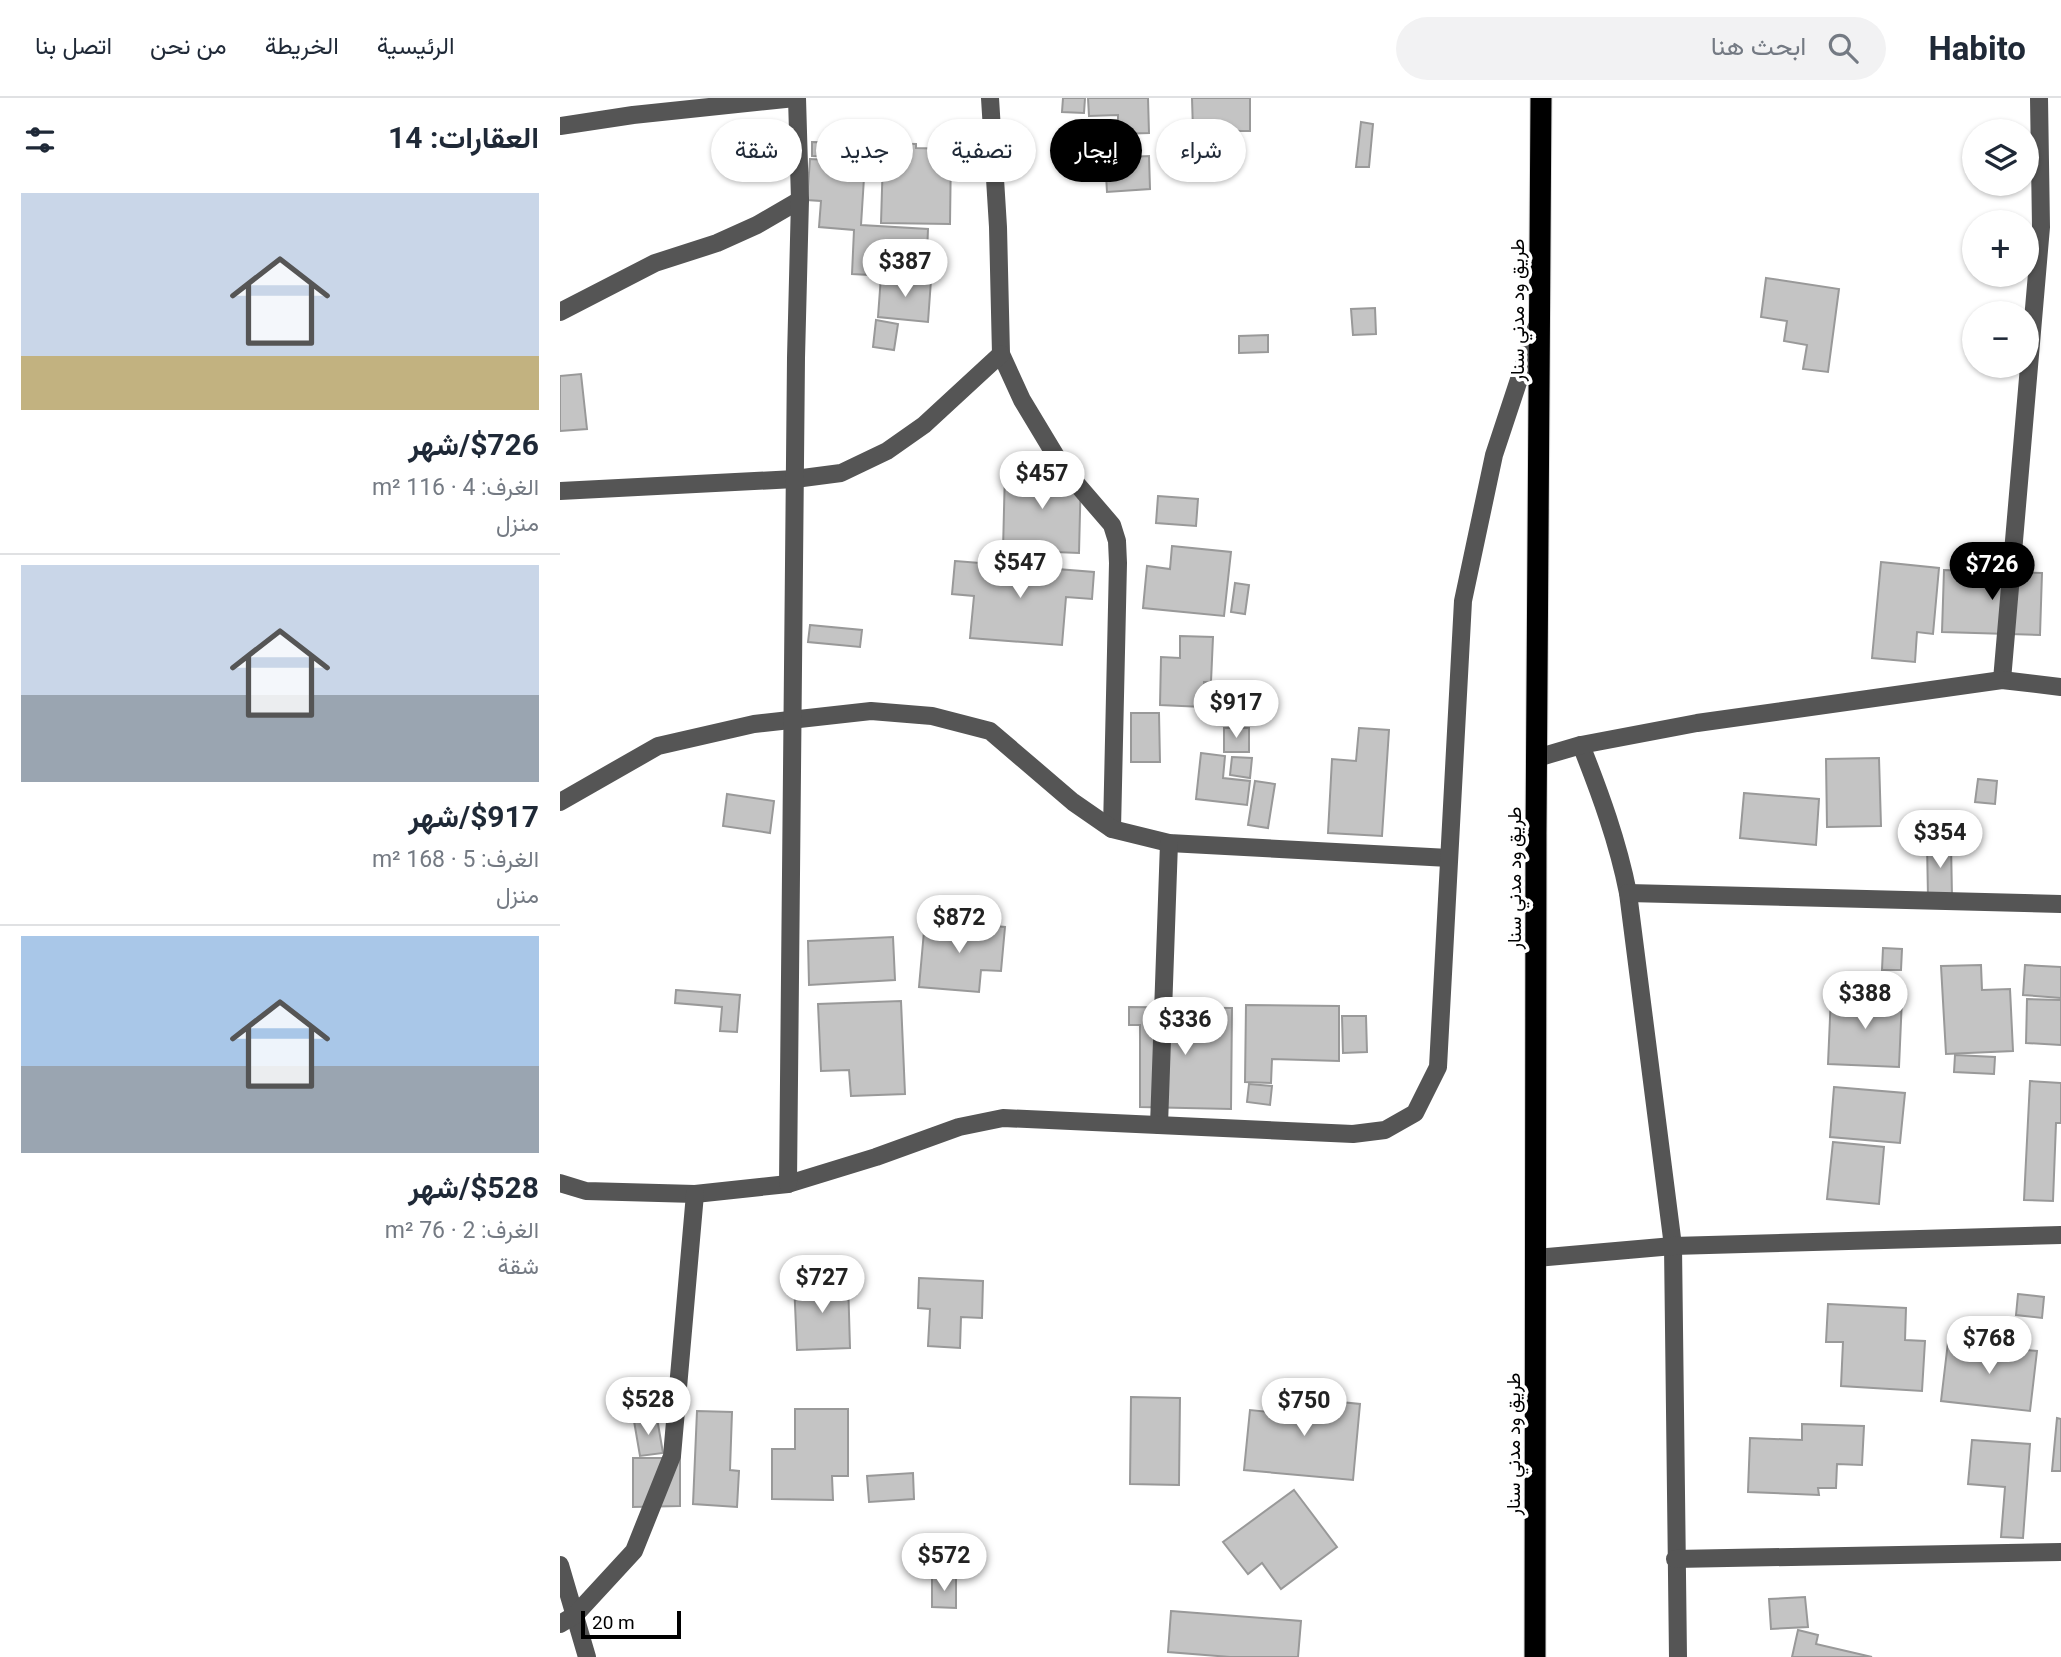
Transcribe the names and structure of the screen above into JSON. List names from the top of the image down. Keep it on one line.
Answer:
{"streets":{"highway":["طريق ود مدني سنار"]},"scale_bar":"20 m","page":{"header":"Habito","search":"ابحث هنا","nav":["الرئيسية","الخريطة","من نحن","اتصل بنا"],"heading":"العقارات: 14","map_buttons":["+","−"],"chip":["شراء","إيجار","تصفية","جديد","شقة"],"list":[{"name":"$726/شهر","note":"الغرف: 4 · 116 m² · منزل"},{"name":"$917/شهر","note":"الغرف: 5 · 168 m² · منزل"},{"name":"$528/شهر","note":"الغرف: 2 · 76 m² · شقة"}],"price":["$387","$457","$547","$726","$917","$354","$872","$388","$336","$727","$768","$528","$750","$572"],"scale":"20 m"}}
